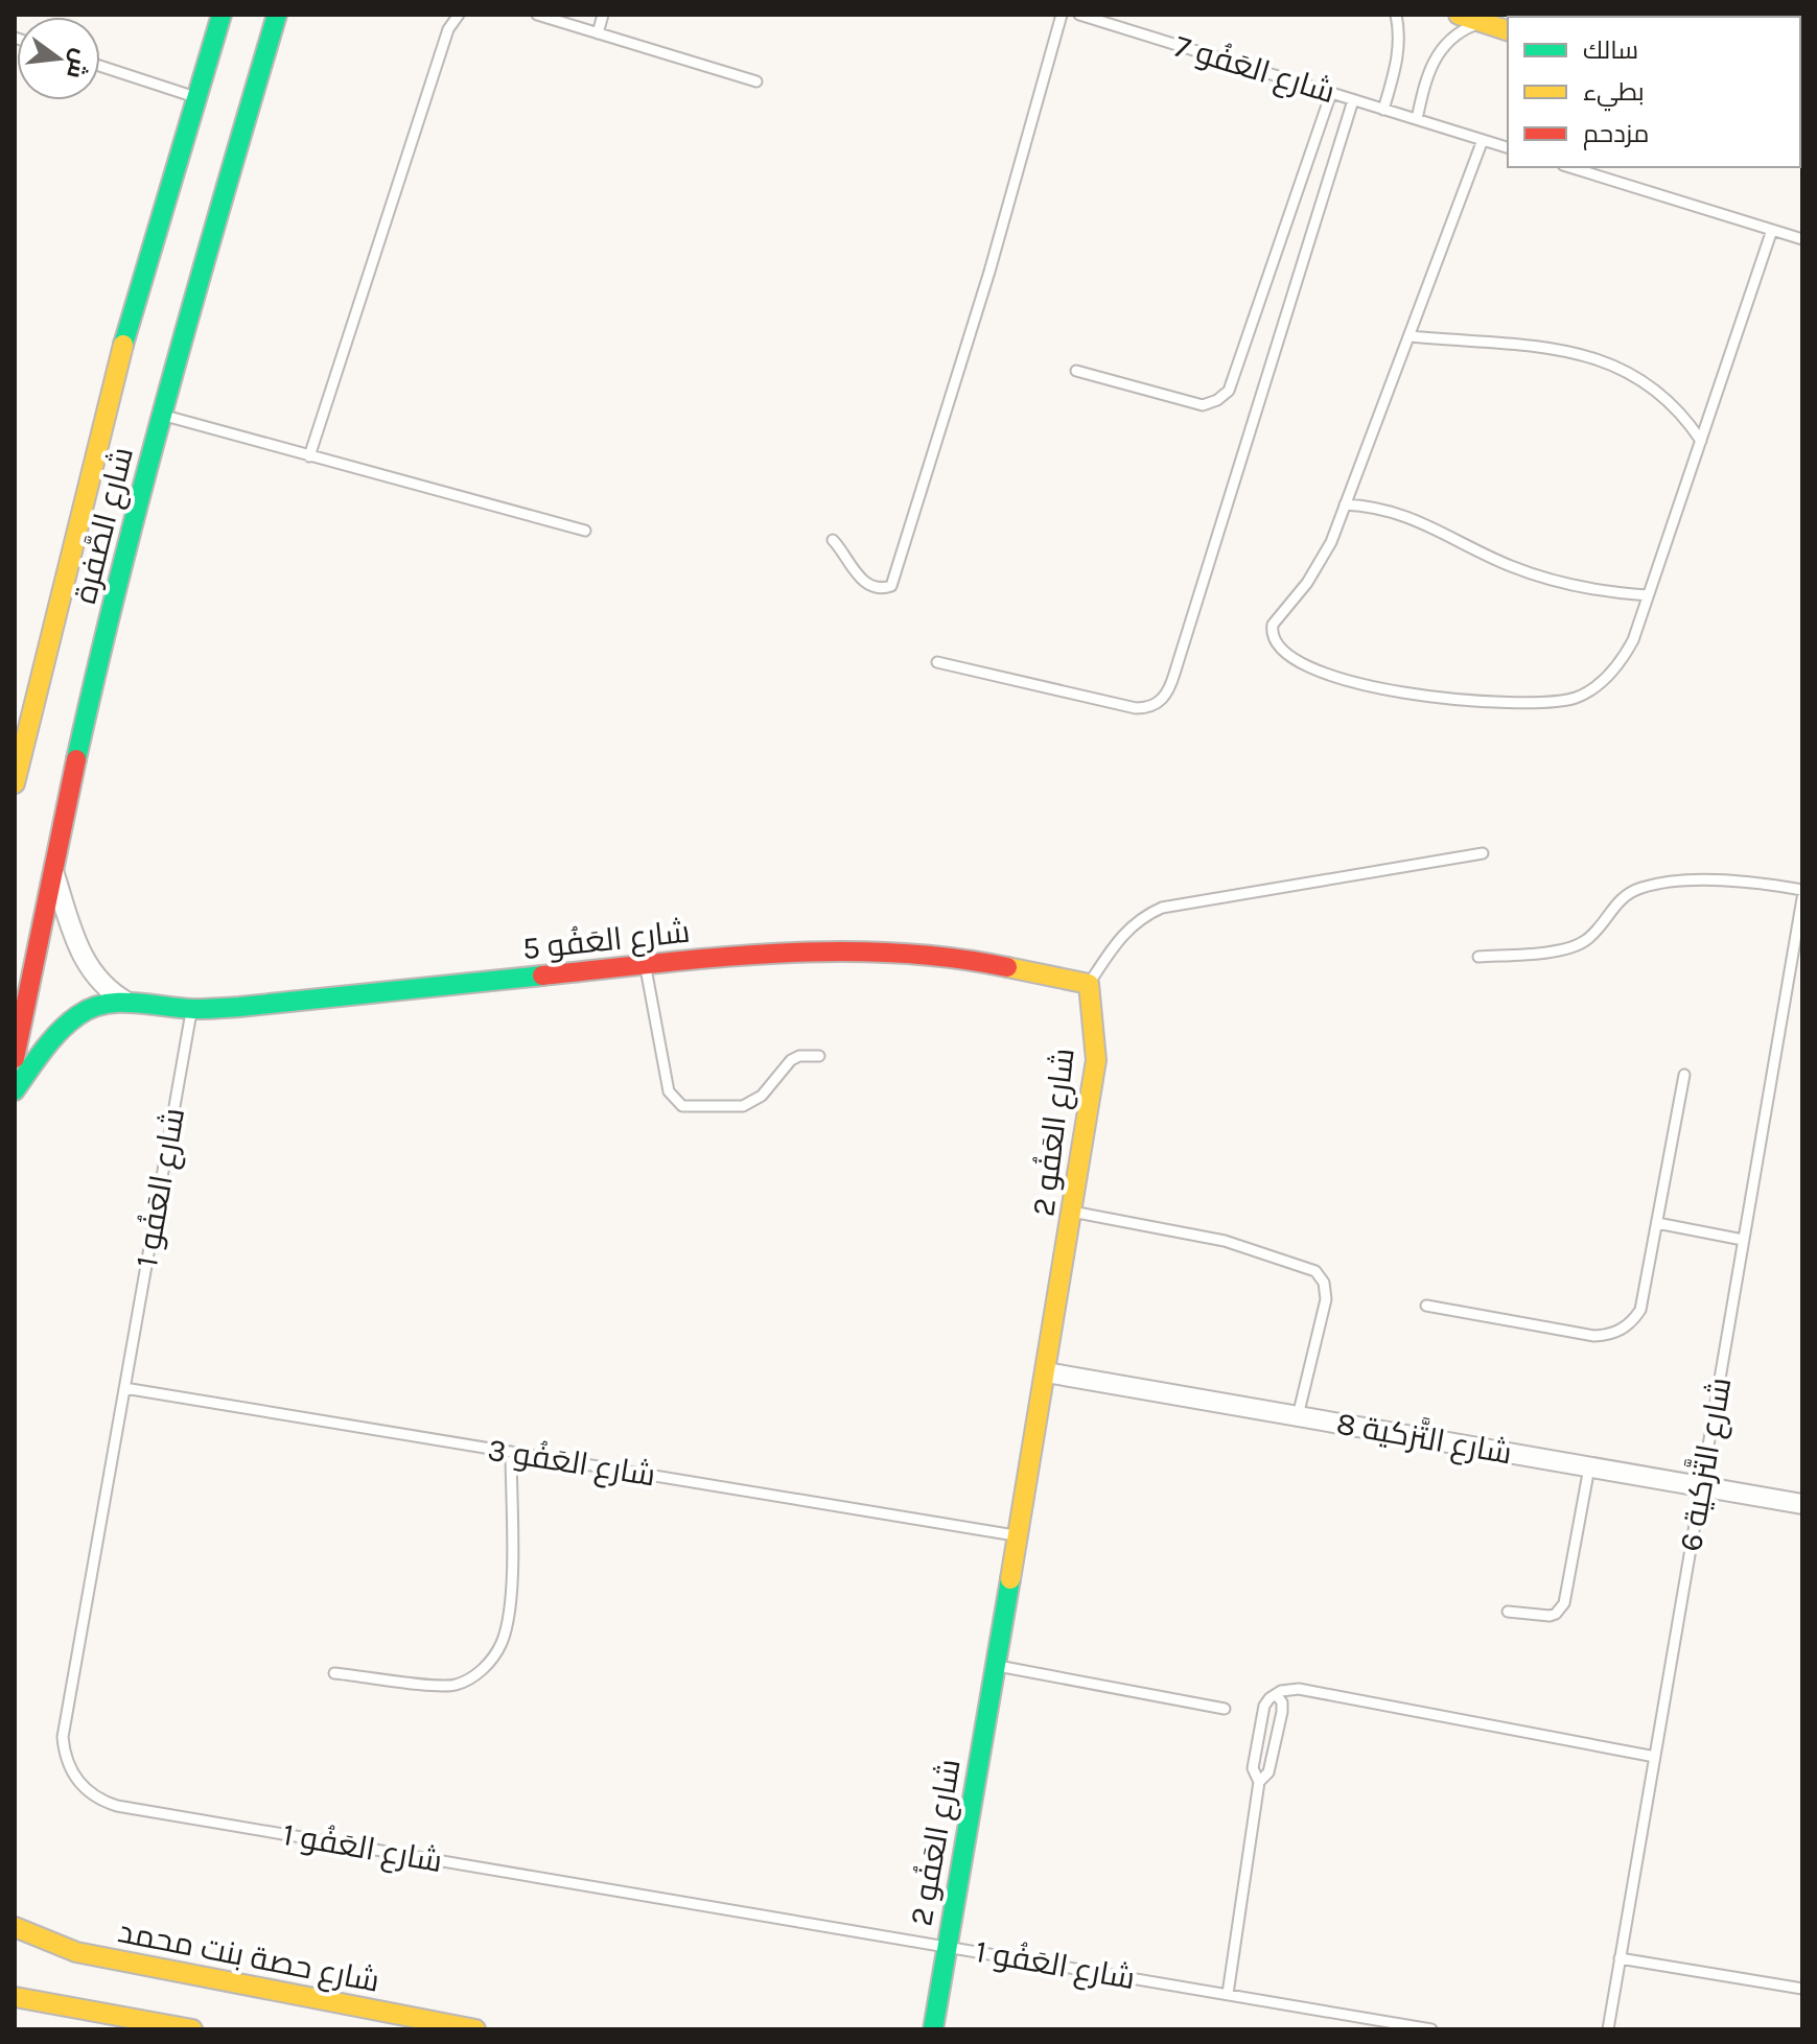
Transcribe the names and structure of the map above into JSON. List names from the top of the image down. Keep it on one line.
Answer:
{"streets":{"street":["شارع الصَّفرة","شارع العَفُو 5","شارع العَفُو 2","شارع التَّزكية 8","شارع حصة بنت محمد"],"lane":["شارع العَفُو 7","شارع العَفُو 1","شارع العَفُو 3","شارع التَّزكية 6"]},"crossings":[["شارع العَفُو 5","شارع العَفُو 2"],["شارع العَفُو 5","شارع العَفُو 1"],["شارع العَفُو 2","شارع العَفُو 1"],["شارع العَفُو 2","شارع التَّزكية 8"],["شارع العَفُو 2","شارع العَفُو 3"],["شارع العَفُو 1","شارع العَفُو 3"],["شارع التَّزكية 8","شارع التَّزكية 6"]],"legend":["سالك","بطيء","مزدحم"],"north":"right"}
